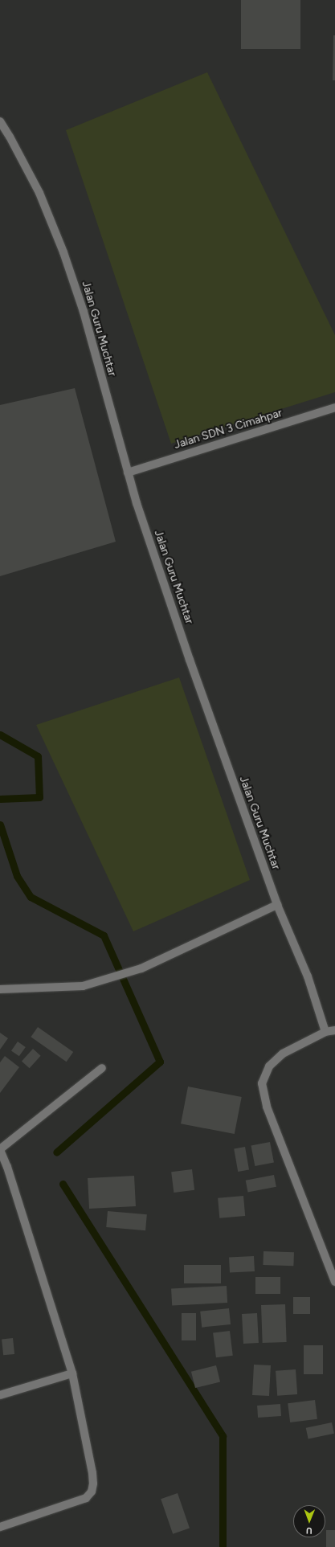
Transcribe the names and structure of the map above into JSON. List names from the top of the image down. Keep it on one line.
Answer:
{"streets":{"street":["Jalan Guru Muchtar","Jalan SDN 3 Cimahpar"]},"crossings":[["Jalan Guru Muchtar","Jalan SDN 3 Cimahpar"]],"north":"bottom"}
